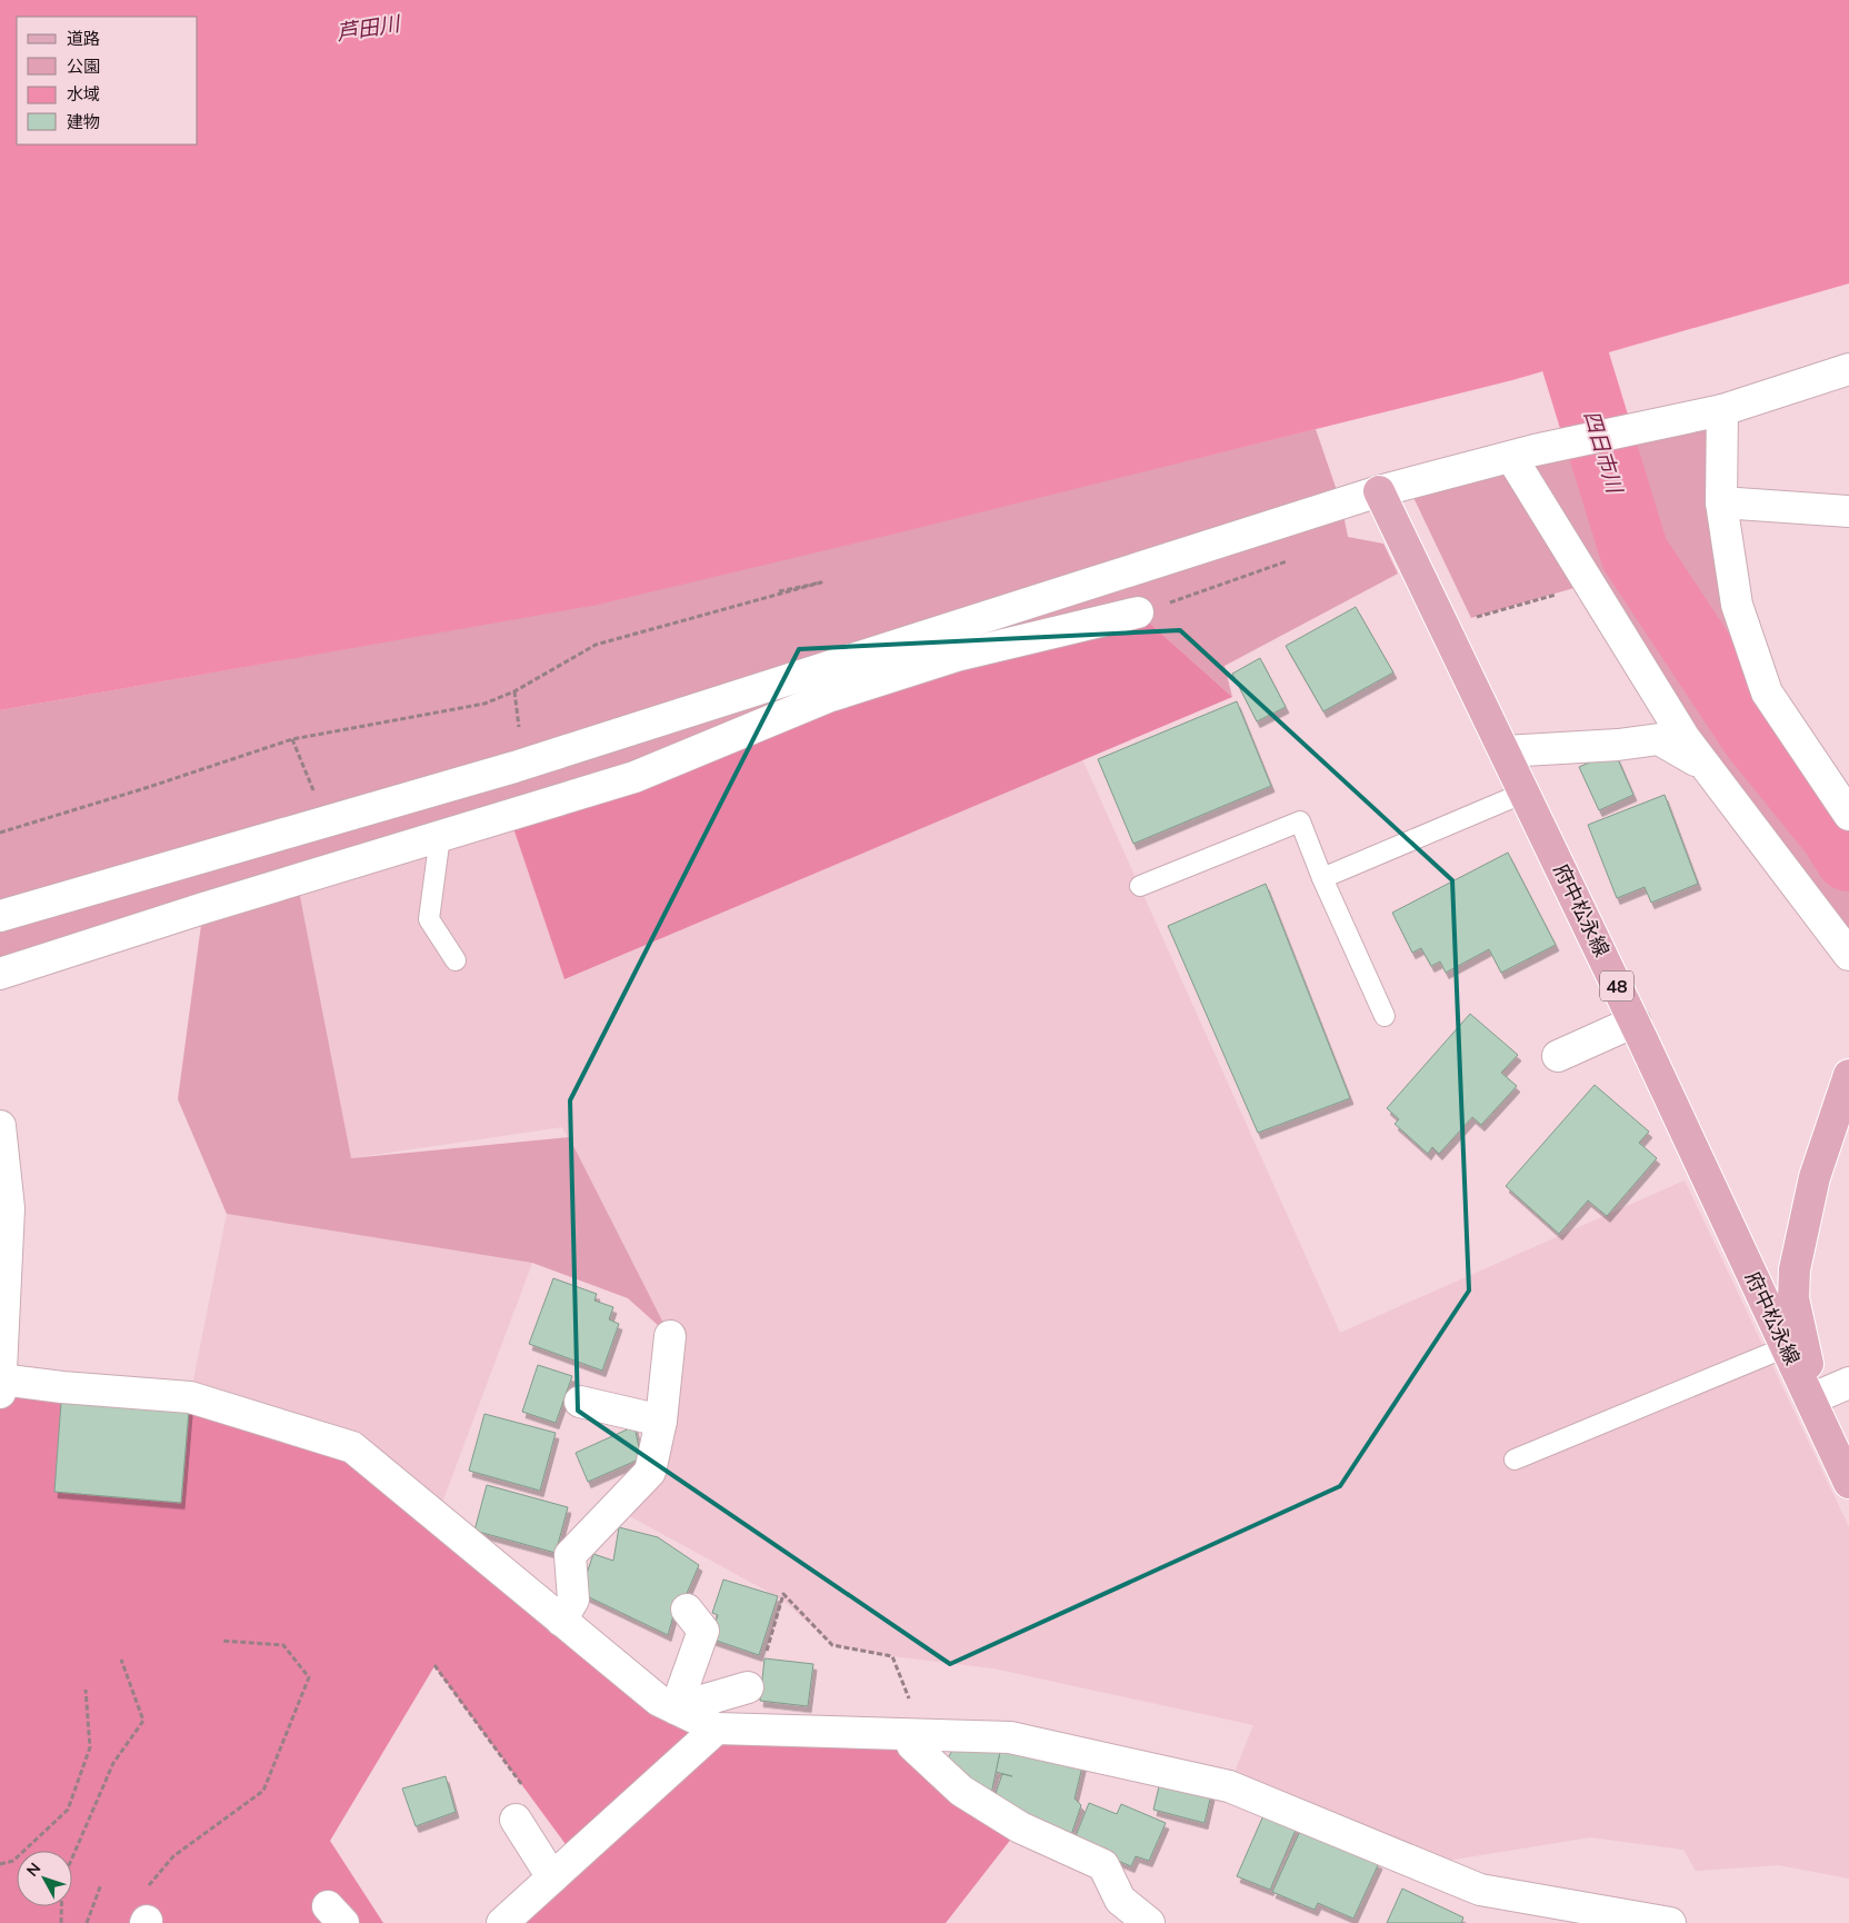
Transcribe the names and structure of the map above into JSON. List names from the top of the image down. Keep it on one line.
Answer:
{"streets":{"main road":["府中松永線","48"]},"water":["芦田川","四日市川"],"legend":["道路","公園","水域","建物"],"north":"top left"}
